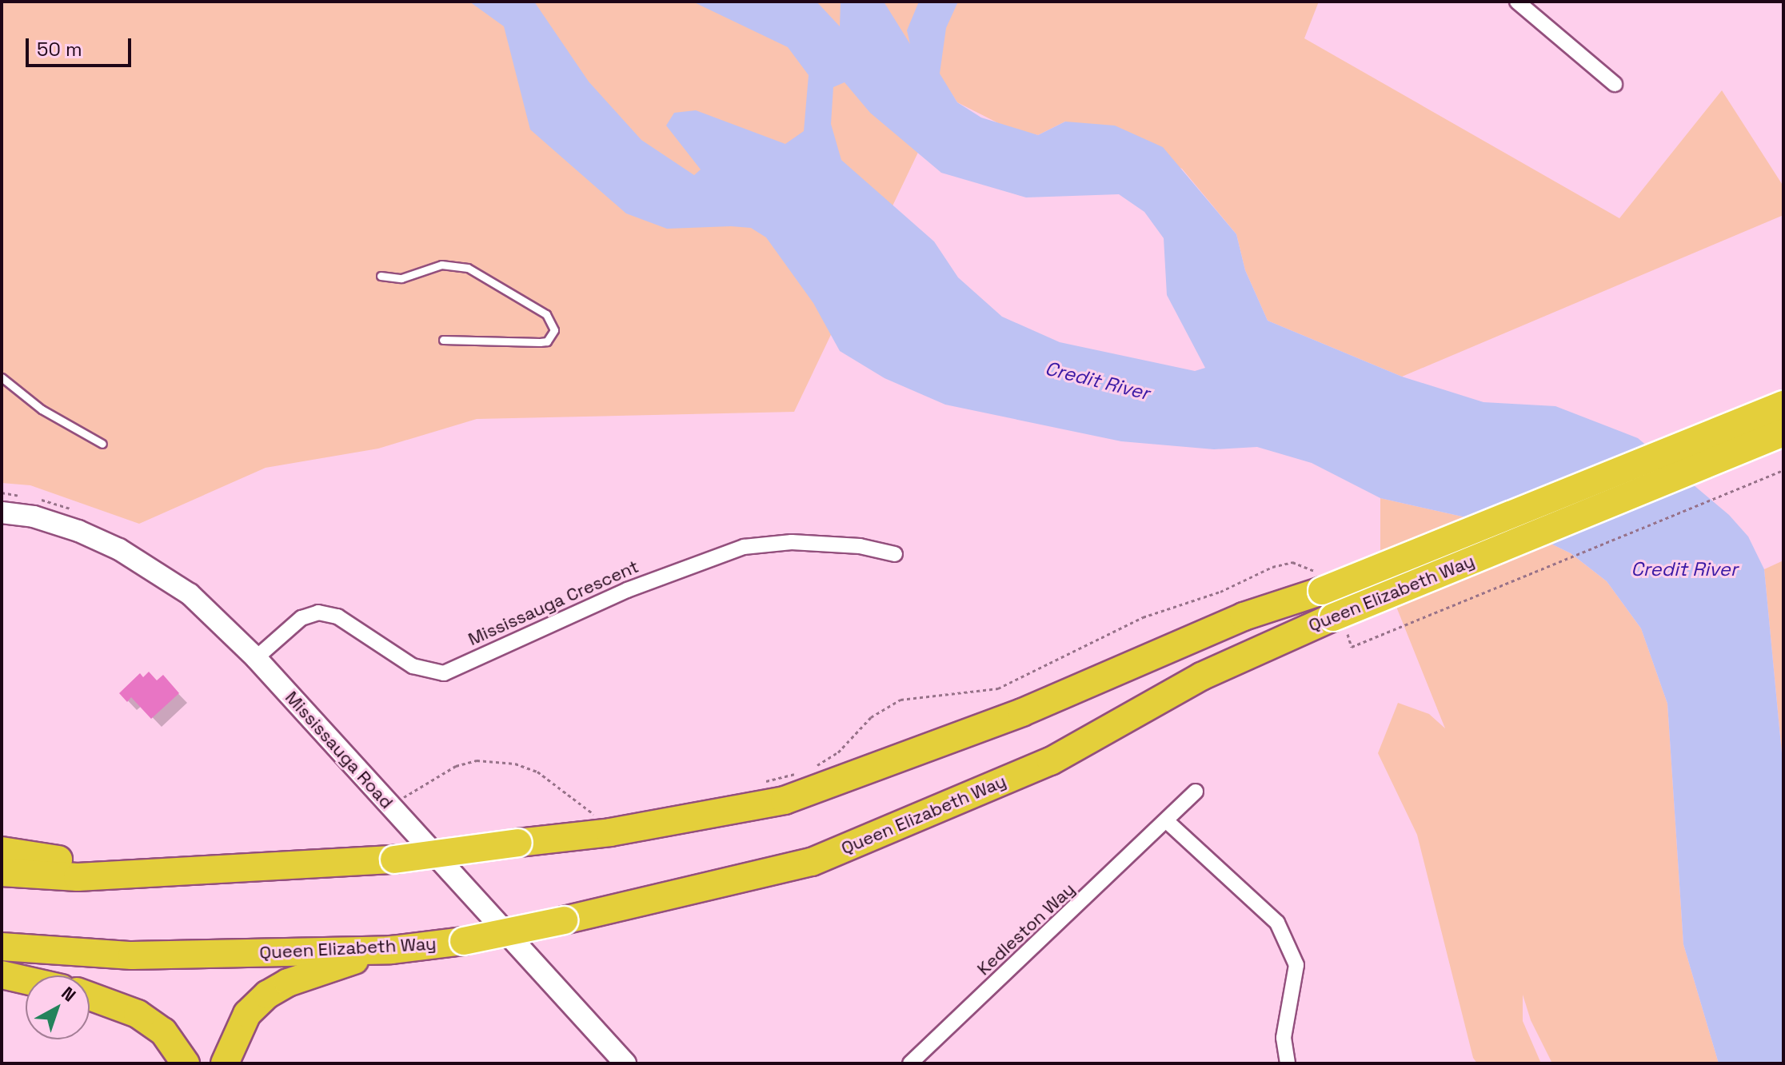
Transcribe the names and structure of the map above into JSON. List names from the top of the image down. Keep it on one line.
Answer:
{"streets":{"highway":["Queen Elizabeth Way"],"main road":["Mississauga Road"],"street":["Mississauga Crescent","Kedleston Way"]},"crossings":[["Mississauga Crescent","Mississauga Road"]],"water":["Credit River"],"scale_bar":"50 m","north":"top right"}
